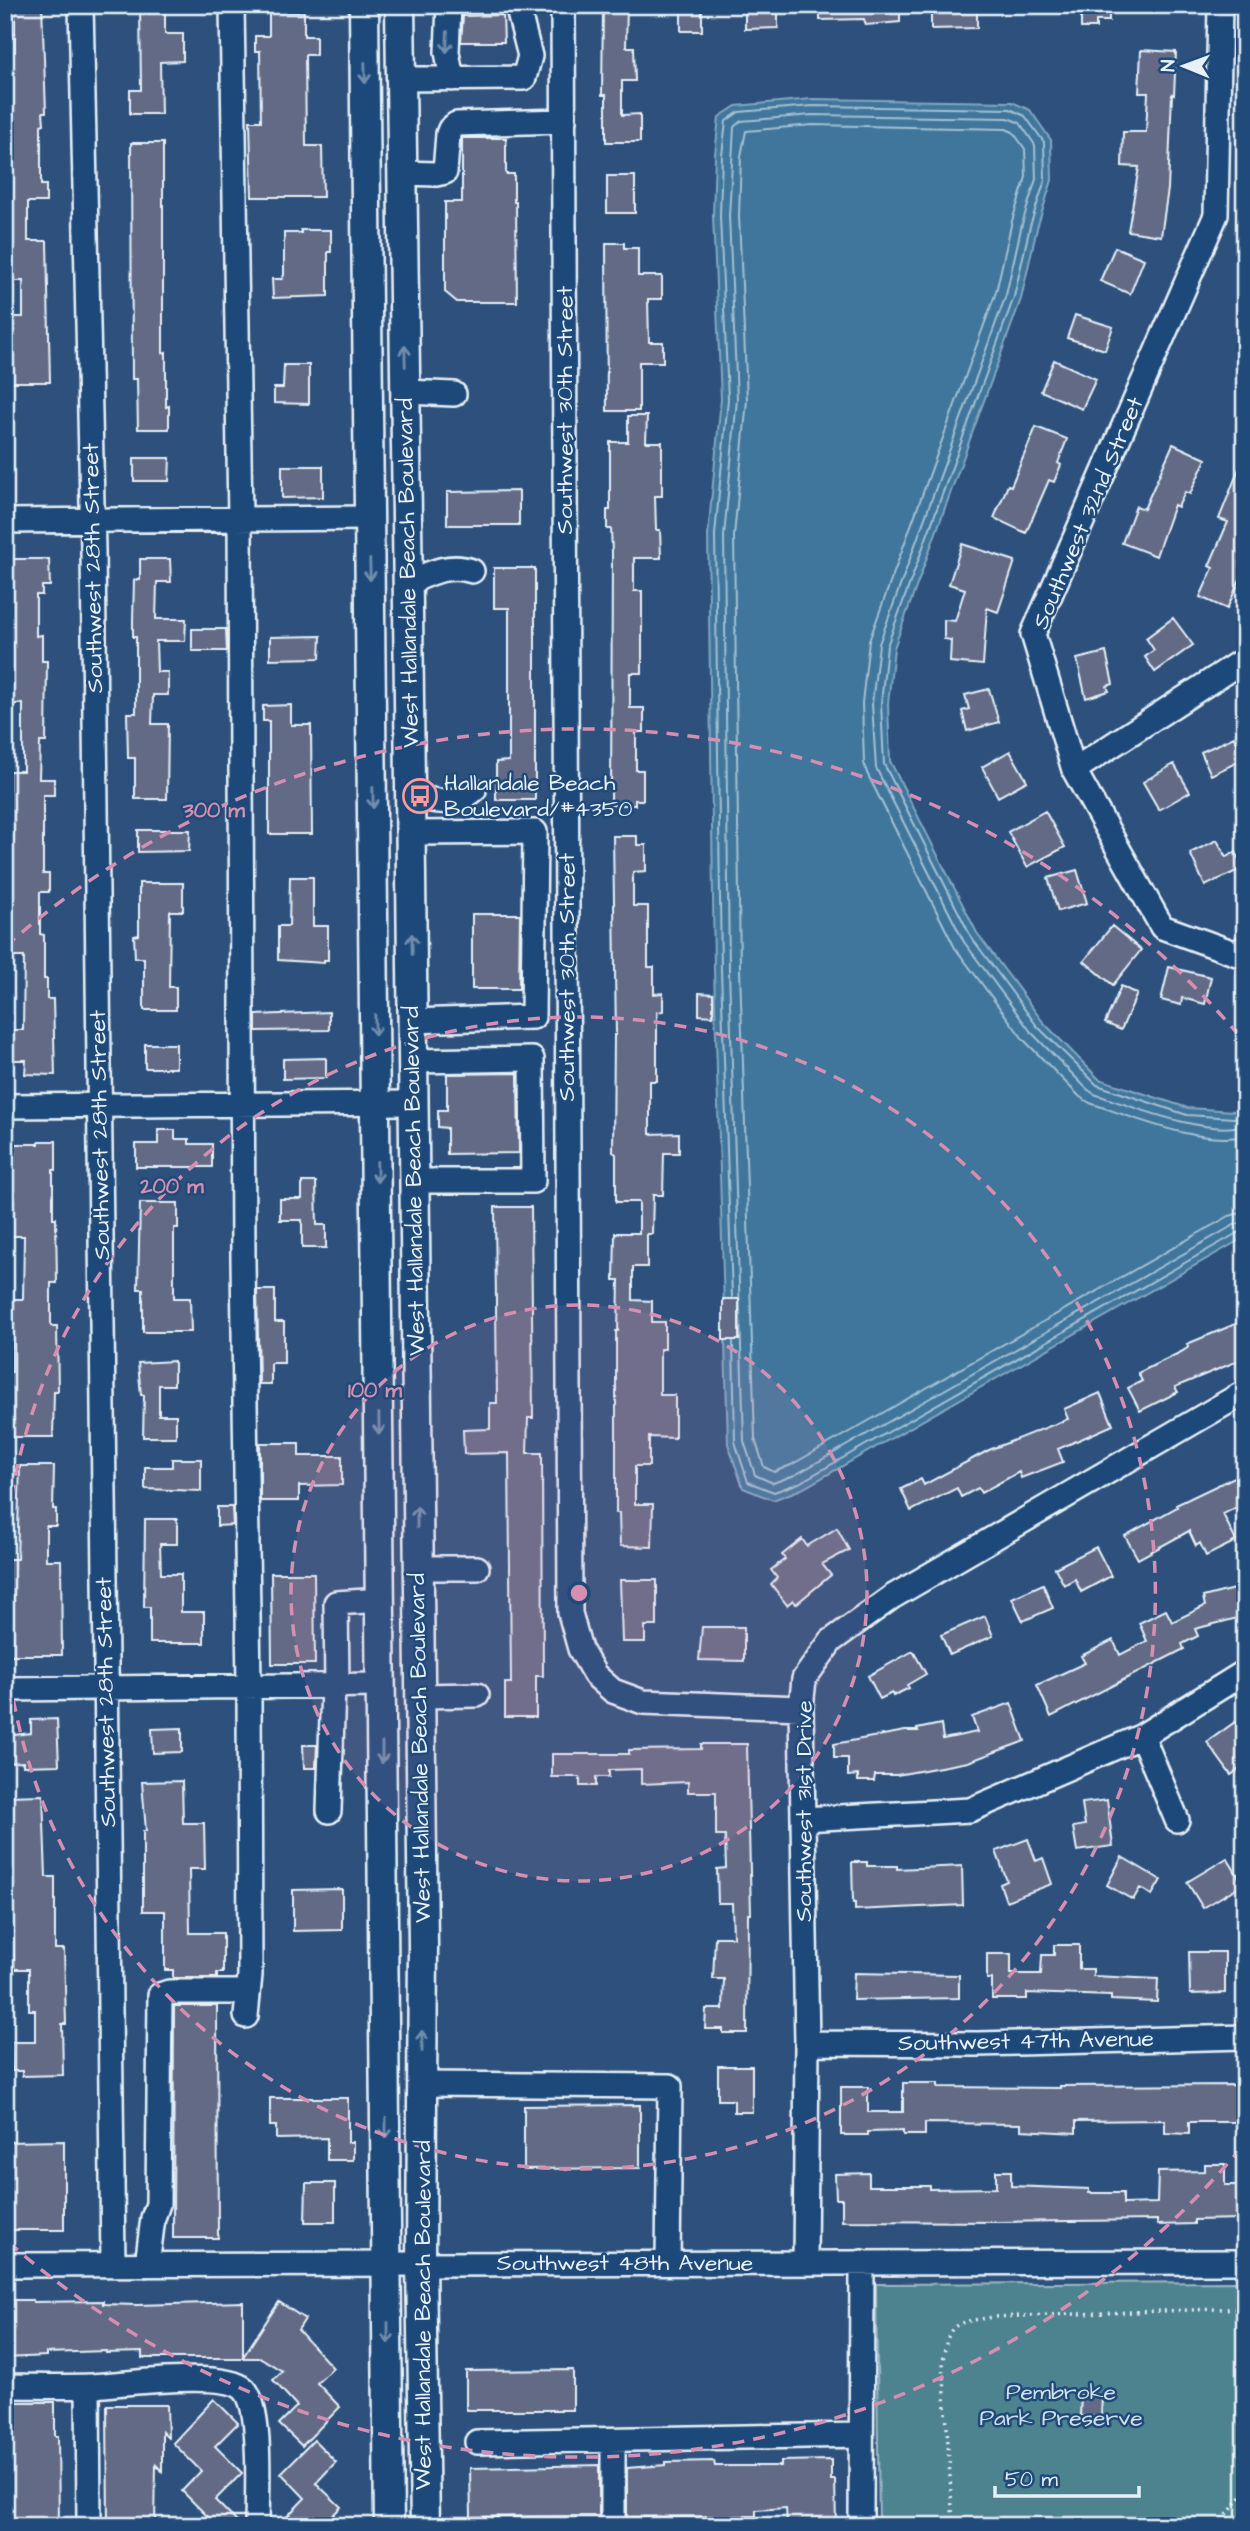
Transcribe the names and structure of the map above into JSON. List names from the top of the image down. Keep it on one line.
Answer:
{"streets":{"main road":["West Hallandale Beach Boulevard"],"street":["Southwest 30th Street","Southwest 32nd Street","Southwest 28th Street","Southwest 31st Drive","Southwest 47th Avenue","Southwest 48th Avenue"]},"crossings":[["Southwest 30th Street","Southwest 31st Drive"],["Southwest 28th Street","Southwest 48th Avenue"],["West Hallandale Beach Boulevard","Southwest 48th Avenue"],["Southwest 31st Drive","Southwest 47th Avenue"],["Southwest 31st Drive","Southwest 48th Avenue"]],"parks":["Pembroke Park Preserve"],"places":{"bus stop":["Hallandale Beach Boulevard/#4350"]},"scale_bar":"50 m","north":"left","rings":["300 m","200 m","100 m"]}
